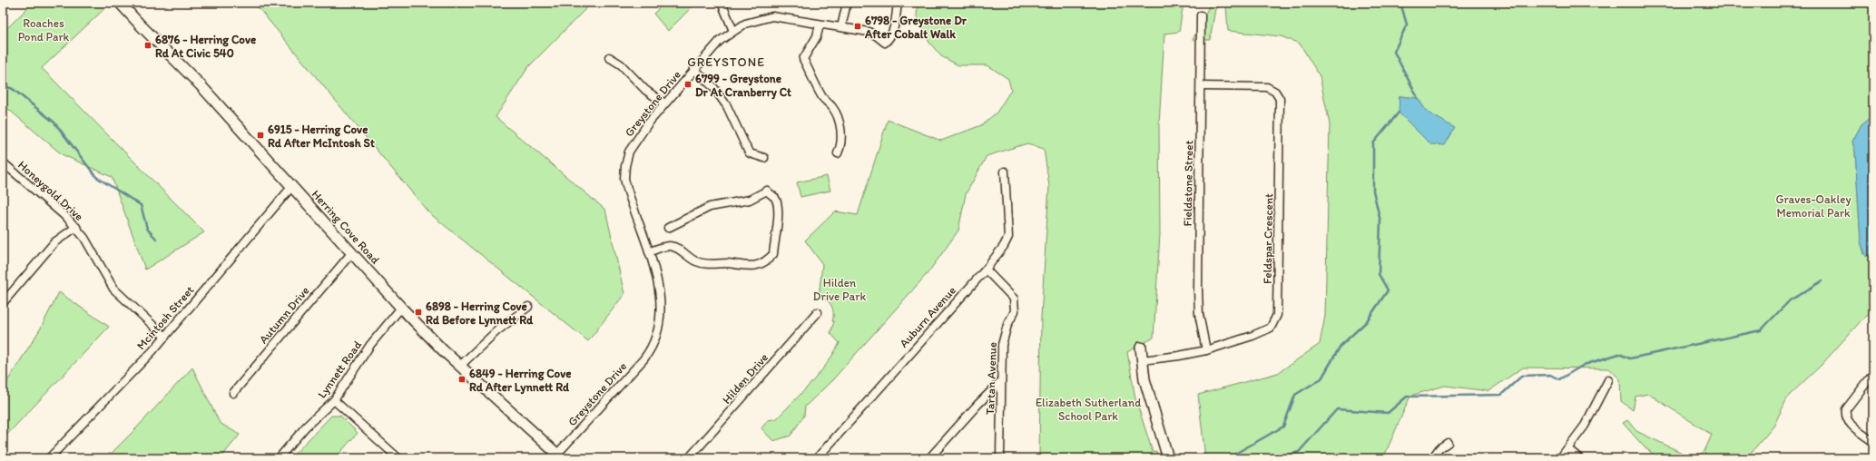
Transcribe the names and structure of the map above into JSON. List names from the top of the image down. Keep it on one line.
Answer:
{"streets":{"main road":["Herring Cove Road"],"street":["Greystone Drive","Fieldstone Street","Honeygold Drive","Feldspar Crescent","Autumn Drive","Auburn Avenue","Mcintosh Street","Lynnett Road","Hilden Drive","Tartan Avenue"]},"crossings":[["Greystone Drive","Herring Cove Road"],["Fieldstone Street","Feldspar Crescent"],["Honeygold Drive","Mcintosh Street"],["Herring Cove Road","Autumn Drive"],["Herring Cove Road","Mcintosh Street"],["Herring Cove Road","Lynnett Road"],["Auburn Avenue","Tartan Avenue"]],"districts":["GREYSTONE"],"parks":["Roaches Pond Park","Graves-Oakley Memorial Park","Hilden Drive Park","Elizabeth Sutherland School Park"],"places":{"transit":["6798 - Greystone Dr After Cobalt Walk","6876 - Herring Cove Rd At Civic 540","6799 - Greystone Dr At Cranberry Ct","6915 - Herring Cove Rd After McIntosh St","6898 - Herring Cove Rd Before Lynnett Rd","6849 - Herring Cove Rd After Lynnett Rd"]}}
